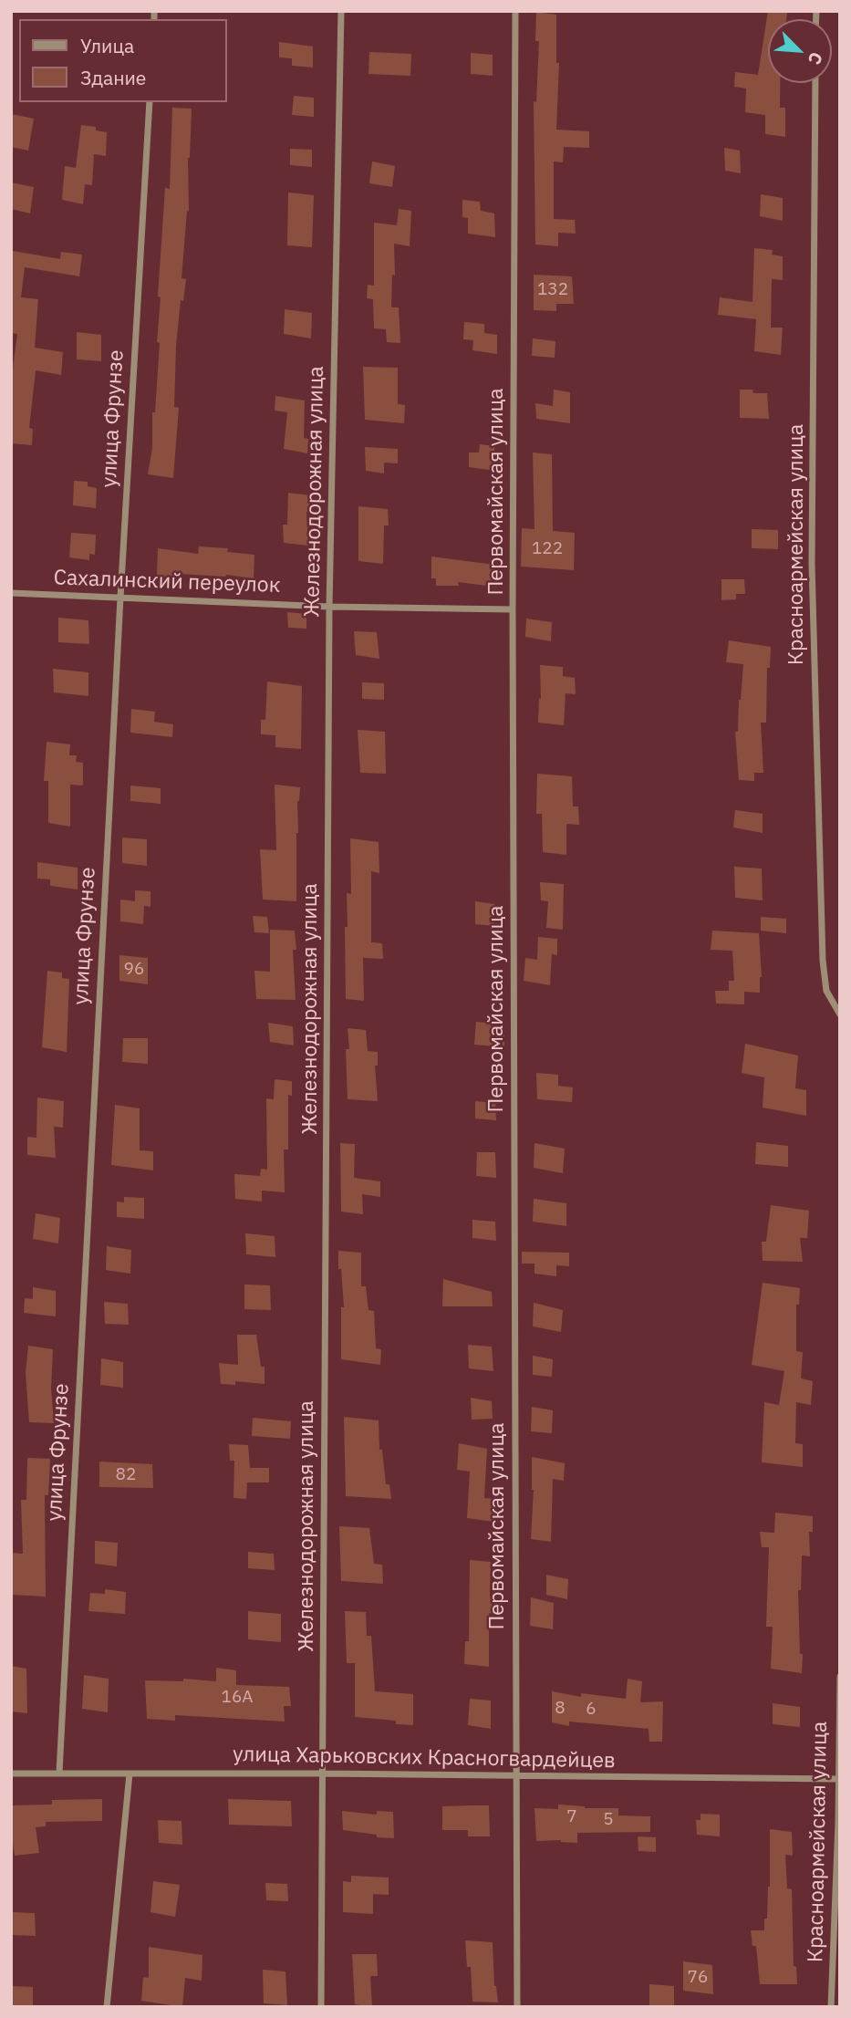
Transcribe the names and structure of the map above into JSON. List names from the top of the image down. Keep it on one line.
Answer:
{"streets":{"street":["улица Фрунзе","Железнодорожная улица","Первомайская улица","Красноармейская улица","Сахалинский переулок","улица Харьковских Красногвардейцев"]},"crossings":[["улица Фрунзе","Сахалинский переулок"],["улица Фрунзе","улица Харьковских Красногвардейцев"],["Железнодорожная улица","Сахалинский переулок"],["Железнодорожная улица","улица Харьковских Красногвардейцев"],["Первомайская улица","Сахалинский переулок"],["Первомайская улица","улица Харьковских Красногвардейцев"],["Красноармейская улица","улица Харьковских Красногвардейцев"]],"house_numbers":["132","122","96","82","16А","8","6","7","5","76"],"legend":["Улица","Здание"],"north":"bottom right"}
